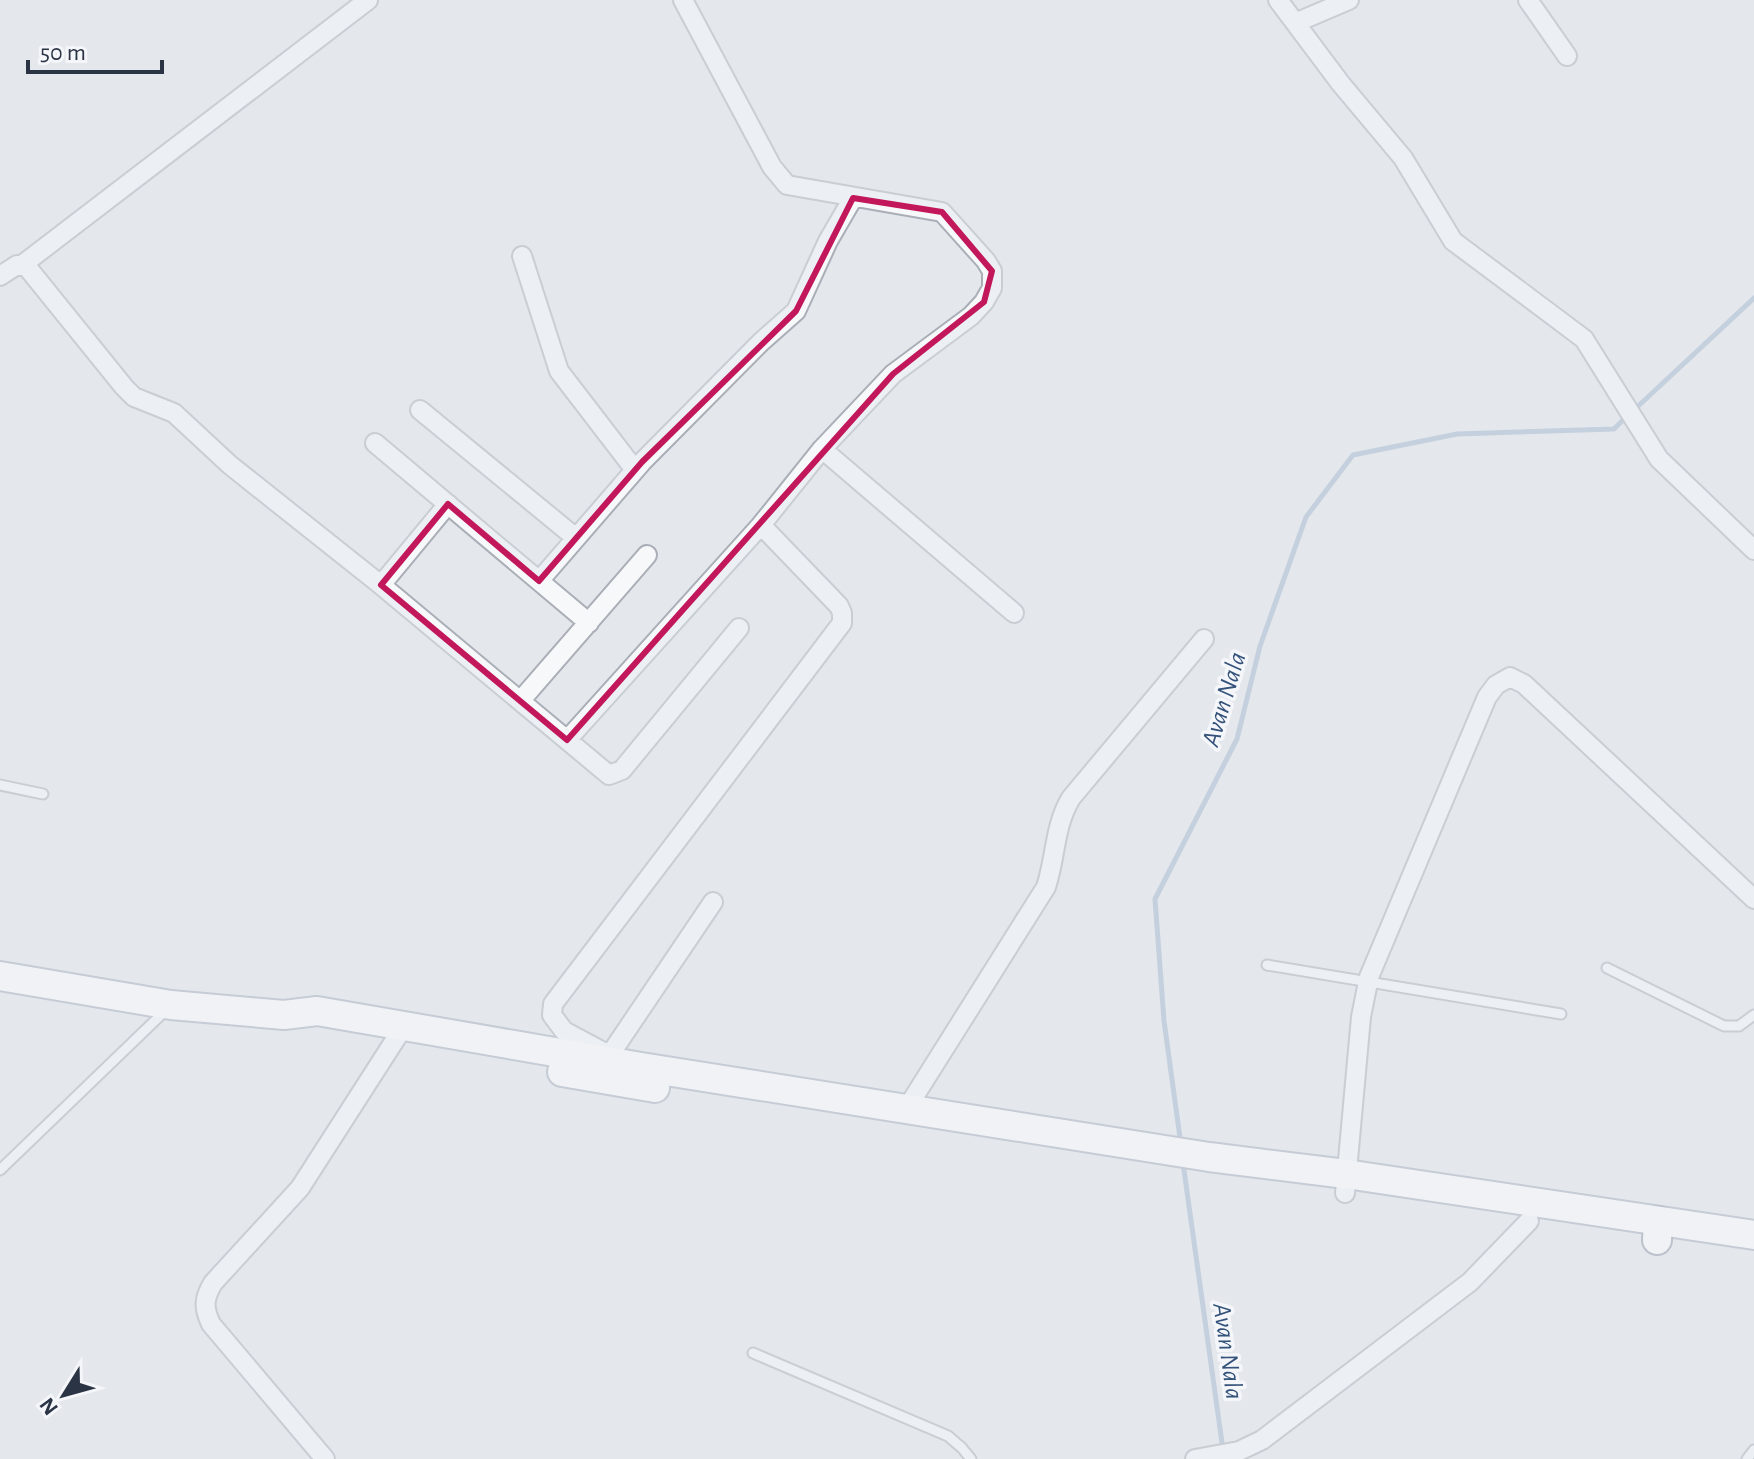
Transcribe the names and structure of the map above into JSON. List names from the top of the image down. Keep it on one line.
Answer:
{"water":["Avan Nala"],"scale_bar":"50 m","north":"bottom left"}
